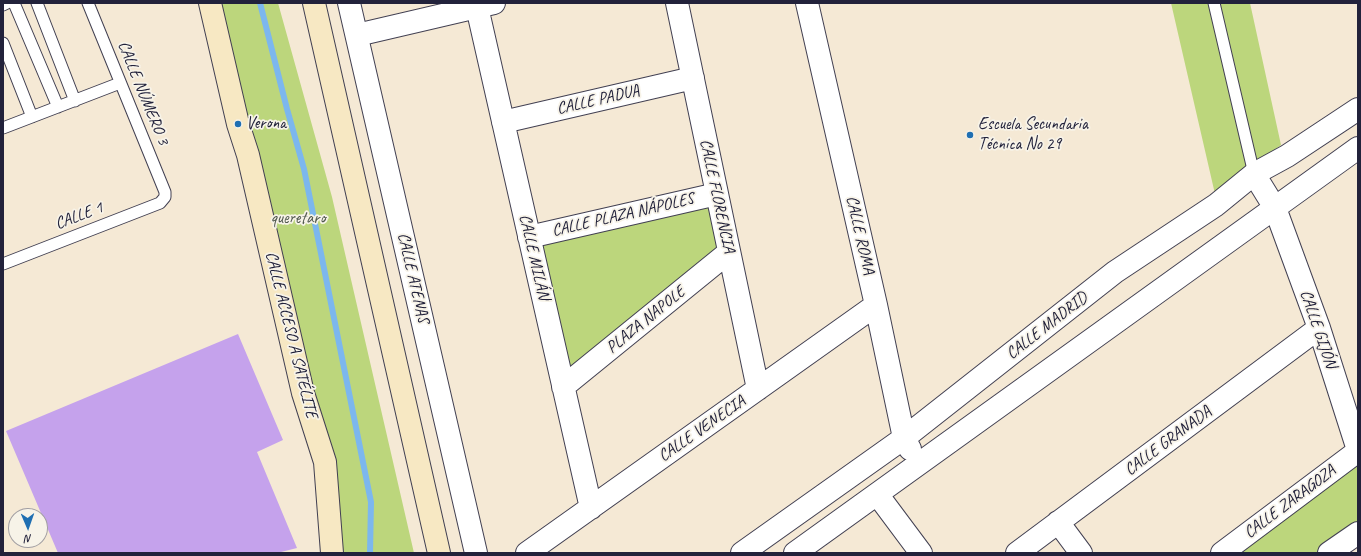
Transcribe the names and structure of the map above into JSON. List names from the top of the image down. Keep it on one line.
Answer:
{"streets":{"main road":["CALLE ACCESO A SATÉLITE"],"street":["CALLE PADUA","CALLE FLORENCIA","CALLE PLAZA NÁPOLES","CALLE ROMA","CALLE MILÁN","CALLE ATENAS","PLAZA NAPOLE","CALLE MADRID","CALLE GIJÓN","CALLE VENECIA","CALLE GRANADA","CALLE ZARAGOZA"],"lane":["CALLE NÚMERO 3","CALLE 1"]},"crossings":[["CALLE NÚMERO 3","CALLE 1"],["CALLE PADUA","CALLE FLORENCIA"],["CALLE PADUA","CALLE MILÁN"],["CALLE FLORENCIA","CALLE PLAZA NÁPOLES"],["CALLE FLORENCIA","PLAZA NAPOLE"],["CALLE FLORENCIA","CALLE VENECIA"],["CALLE PLAZA NÁPOLES","CALLE MILÁN"],["CALLE ROMA","CALLE MADRID"],["CALLE ROMA","CALLE VENECIA"],["CALLE MILÁN","PLAZA NAPOLE"],["CALLE MILÁN","CALLE VENECIA"],["CALLE MADRID","CALLE GIJÓN"],["CALLE GIJÓN","CALLE GRANADA"],["CALLE GIJÓN","CALLE ZARAGOZA"]],"parks":["queretaro"],"places":["Verona","Escuela Secundaria Técnica No 29"],"north":"bottom"}
